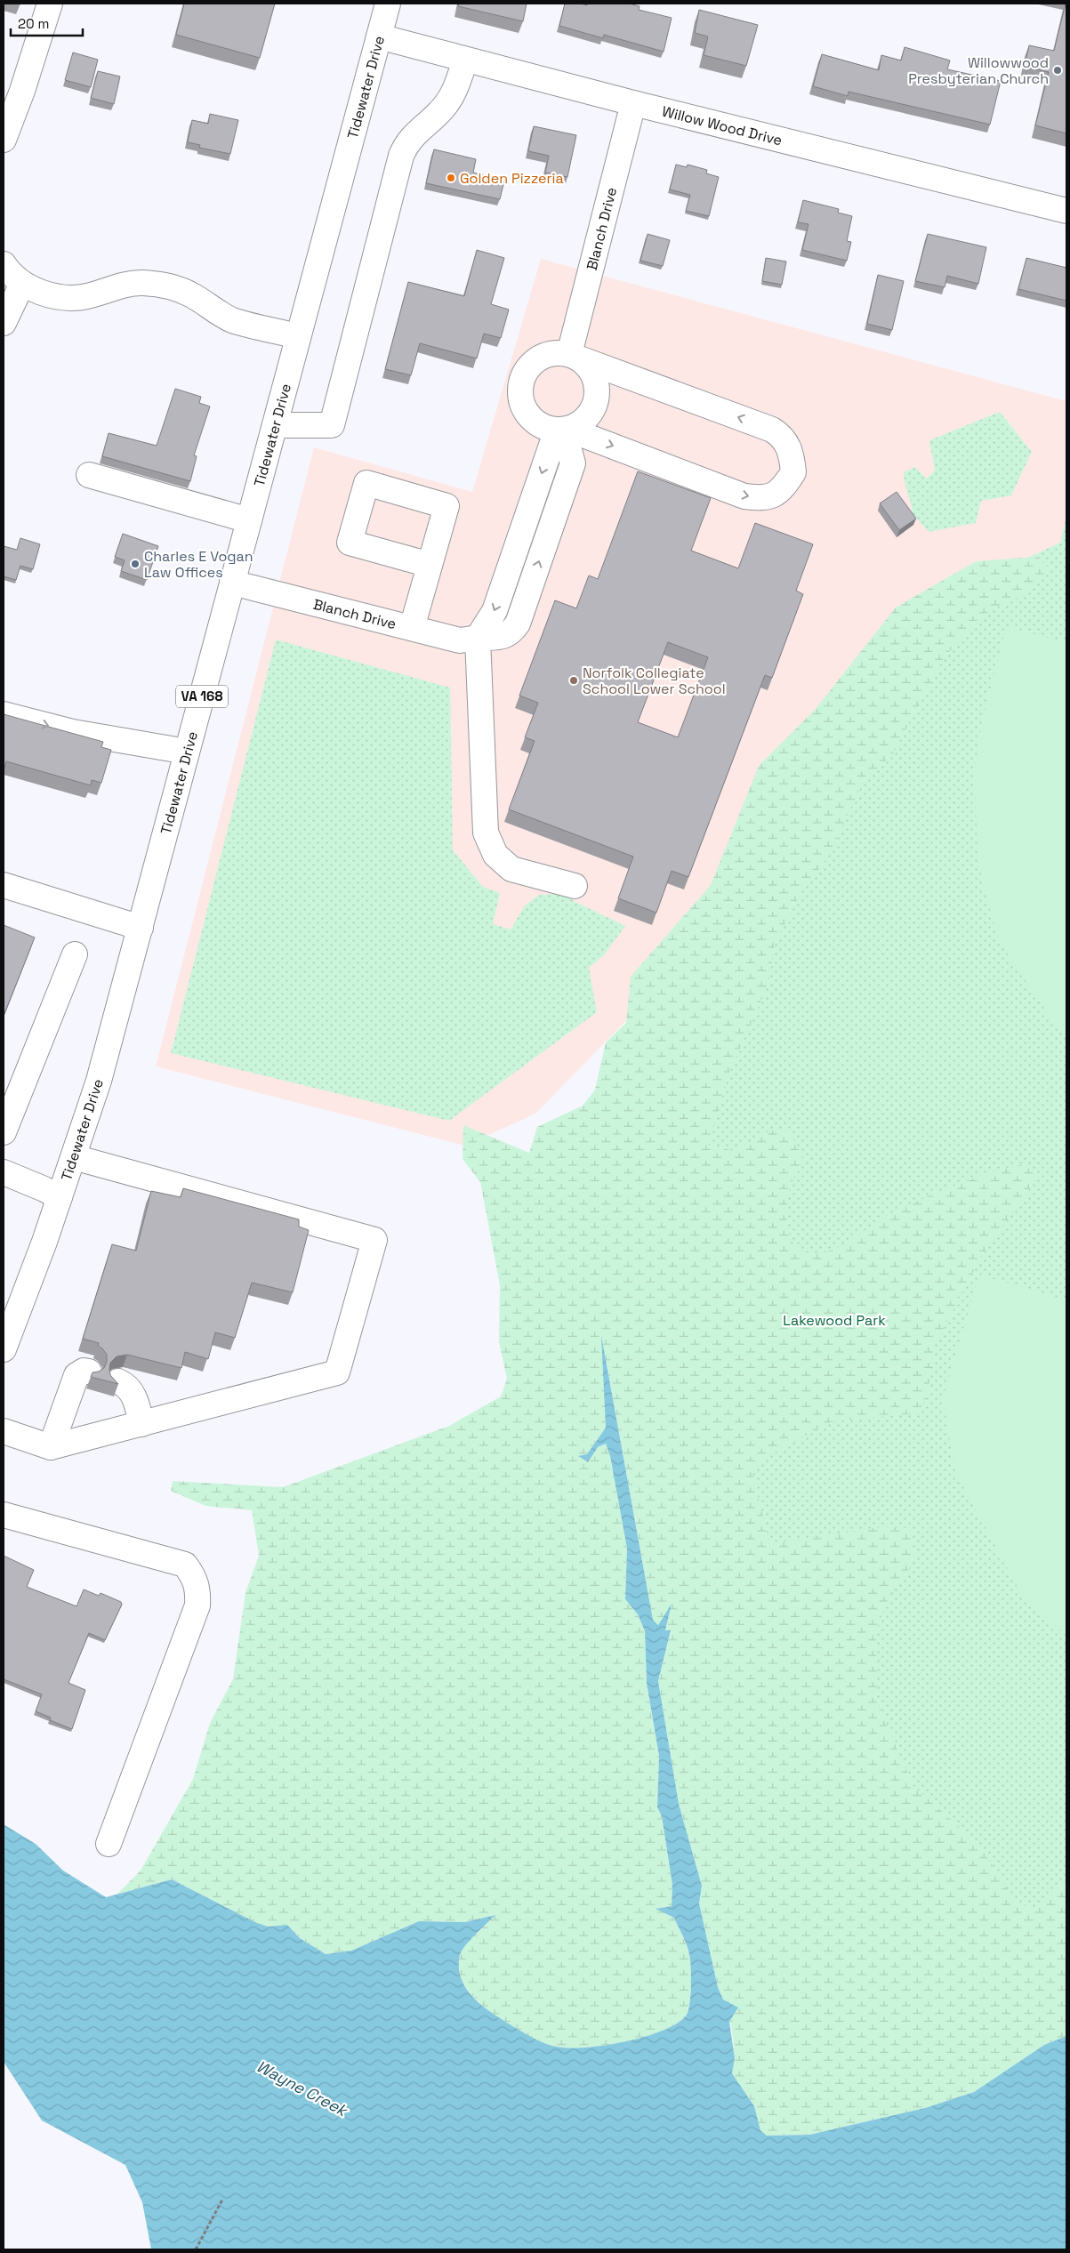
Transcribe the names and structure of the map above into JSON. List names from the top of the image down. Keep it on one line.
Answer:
{"streets":{"main road":["Tidewater Drive","Willow Wood Drive","Blanch Drive","VA 168"]},"crossings":[["Tidewater Drive","Willow Wood Drive"],["Tidewater Drive","Blanch Drive"],["Willow Wood Drive","Blanch Drive"]],"water":["Wayne Creek"],"parks":["Lakewood Park"],"places":["Willowwood Presbyterian Church","Golden Pizzeria","Charles E Vogan Law Offices","Norfolk Collegiate School Lower School"],"scale_bar":"20 m"}
